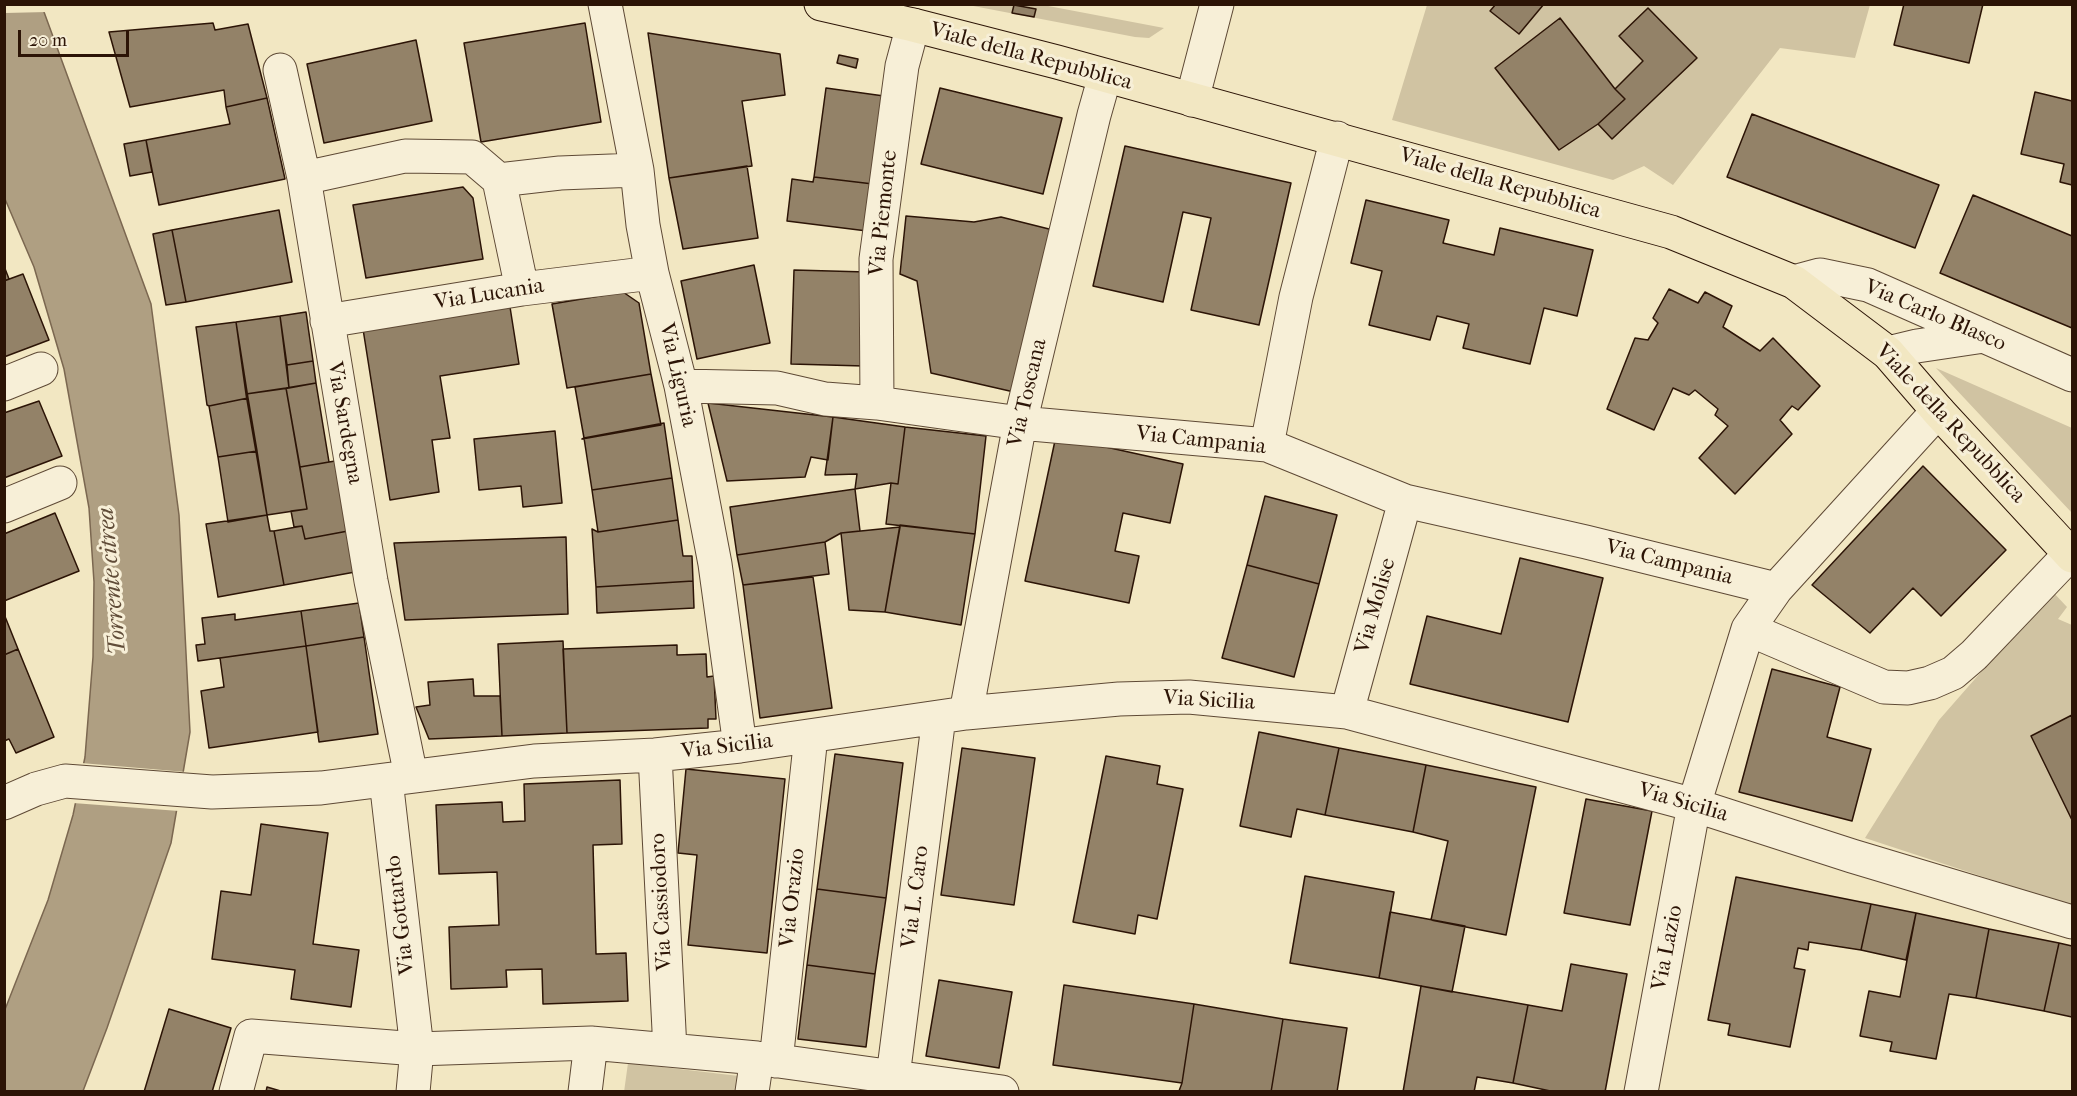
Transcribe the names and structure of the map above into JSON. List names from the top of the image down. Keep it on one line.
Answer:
{"streets":{"main road":["Viale della Repubblica"],"street":["Via Piemonte","Via Lucania","Via Carlo Blasco","Via Liguria","Via Toscana","Via Sardegna","Via Campania","Via Molise","Via Sicilia","Via L. Caro","Via Orazio","Via Cassiodoro","Via Gottardo","Via Lazio"]},"crossings":[["Viale della Repubblica","Via Piemonte"],["Viale della Repubblica","Via Carlo Blasco"],["Viale della Repubblica","Via Toscana"],["Viale della Repubblica","Via Lazio"],["Via Piemonte","Via Campania"],["Via Lucania","Via Liguria"],["Via Lucania","Via Sardegna"],["Via Liguria","Via Campania"],["Via Liguria","Via Sicilia"],["Via Toscana","Via Campania"],["Via Toscana","Via Sicilia"],["Via Toscana","Via L. Caro"],["Via Sardegna","Via Sicilia"],["Via Sardegna","Via Gottardo"],["Via Campania","Via Molise"],["Via Campania","Via Lazio"],["Via Molise","Via Sicilia"],["Via Sicilia","Via L. Caro"],["Via Sicilia","Via Orazio"],["Via Sicilia","Via Cassiodoro"],["Via Sicilia","Via Gottardo"],["Via Sicilia","Via Lazio"]],"water":["Torrente citrea"],"scale_bar":"20 m"}
